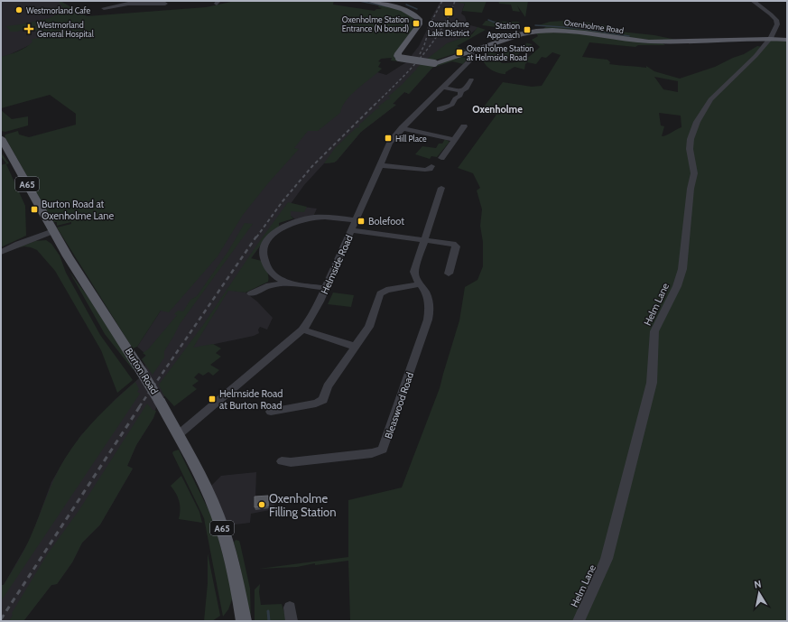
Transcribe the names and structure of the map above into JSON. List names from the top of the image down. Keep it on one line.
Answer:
{"streets":{"main road":["Oxenholme Road","A65","Burton Road"],"street":["Helmside Road","Helm Lane","Bleaswood Road"]},"crossings":[["Oxenholme Road","Helmside Road"],["Oxenholme Road","Helm Lane"],["Helmside Road","Burton Road"]],"districts":["Oxenholme"],"places":{"other":["Westmorland Cafe","Oxenholme Filling Station"],"transit":["Oxenholme Lake District","Oxenholme Station Entrance (N bound)","Station Approach","Oxenholme Station at Helmside Road","Hill Place","Burton Road at Oxenholme Lane","Bolefoot","Helmside Road at Burton Road"],"health":["Westmorland General Hospital"]},"north":"top"}
